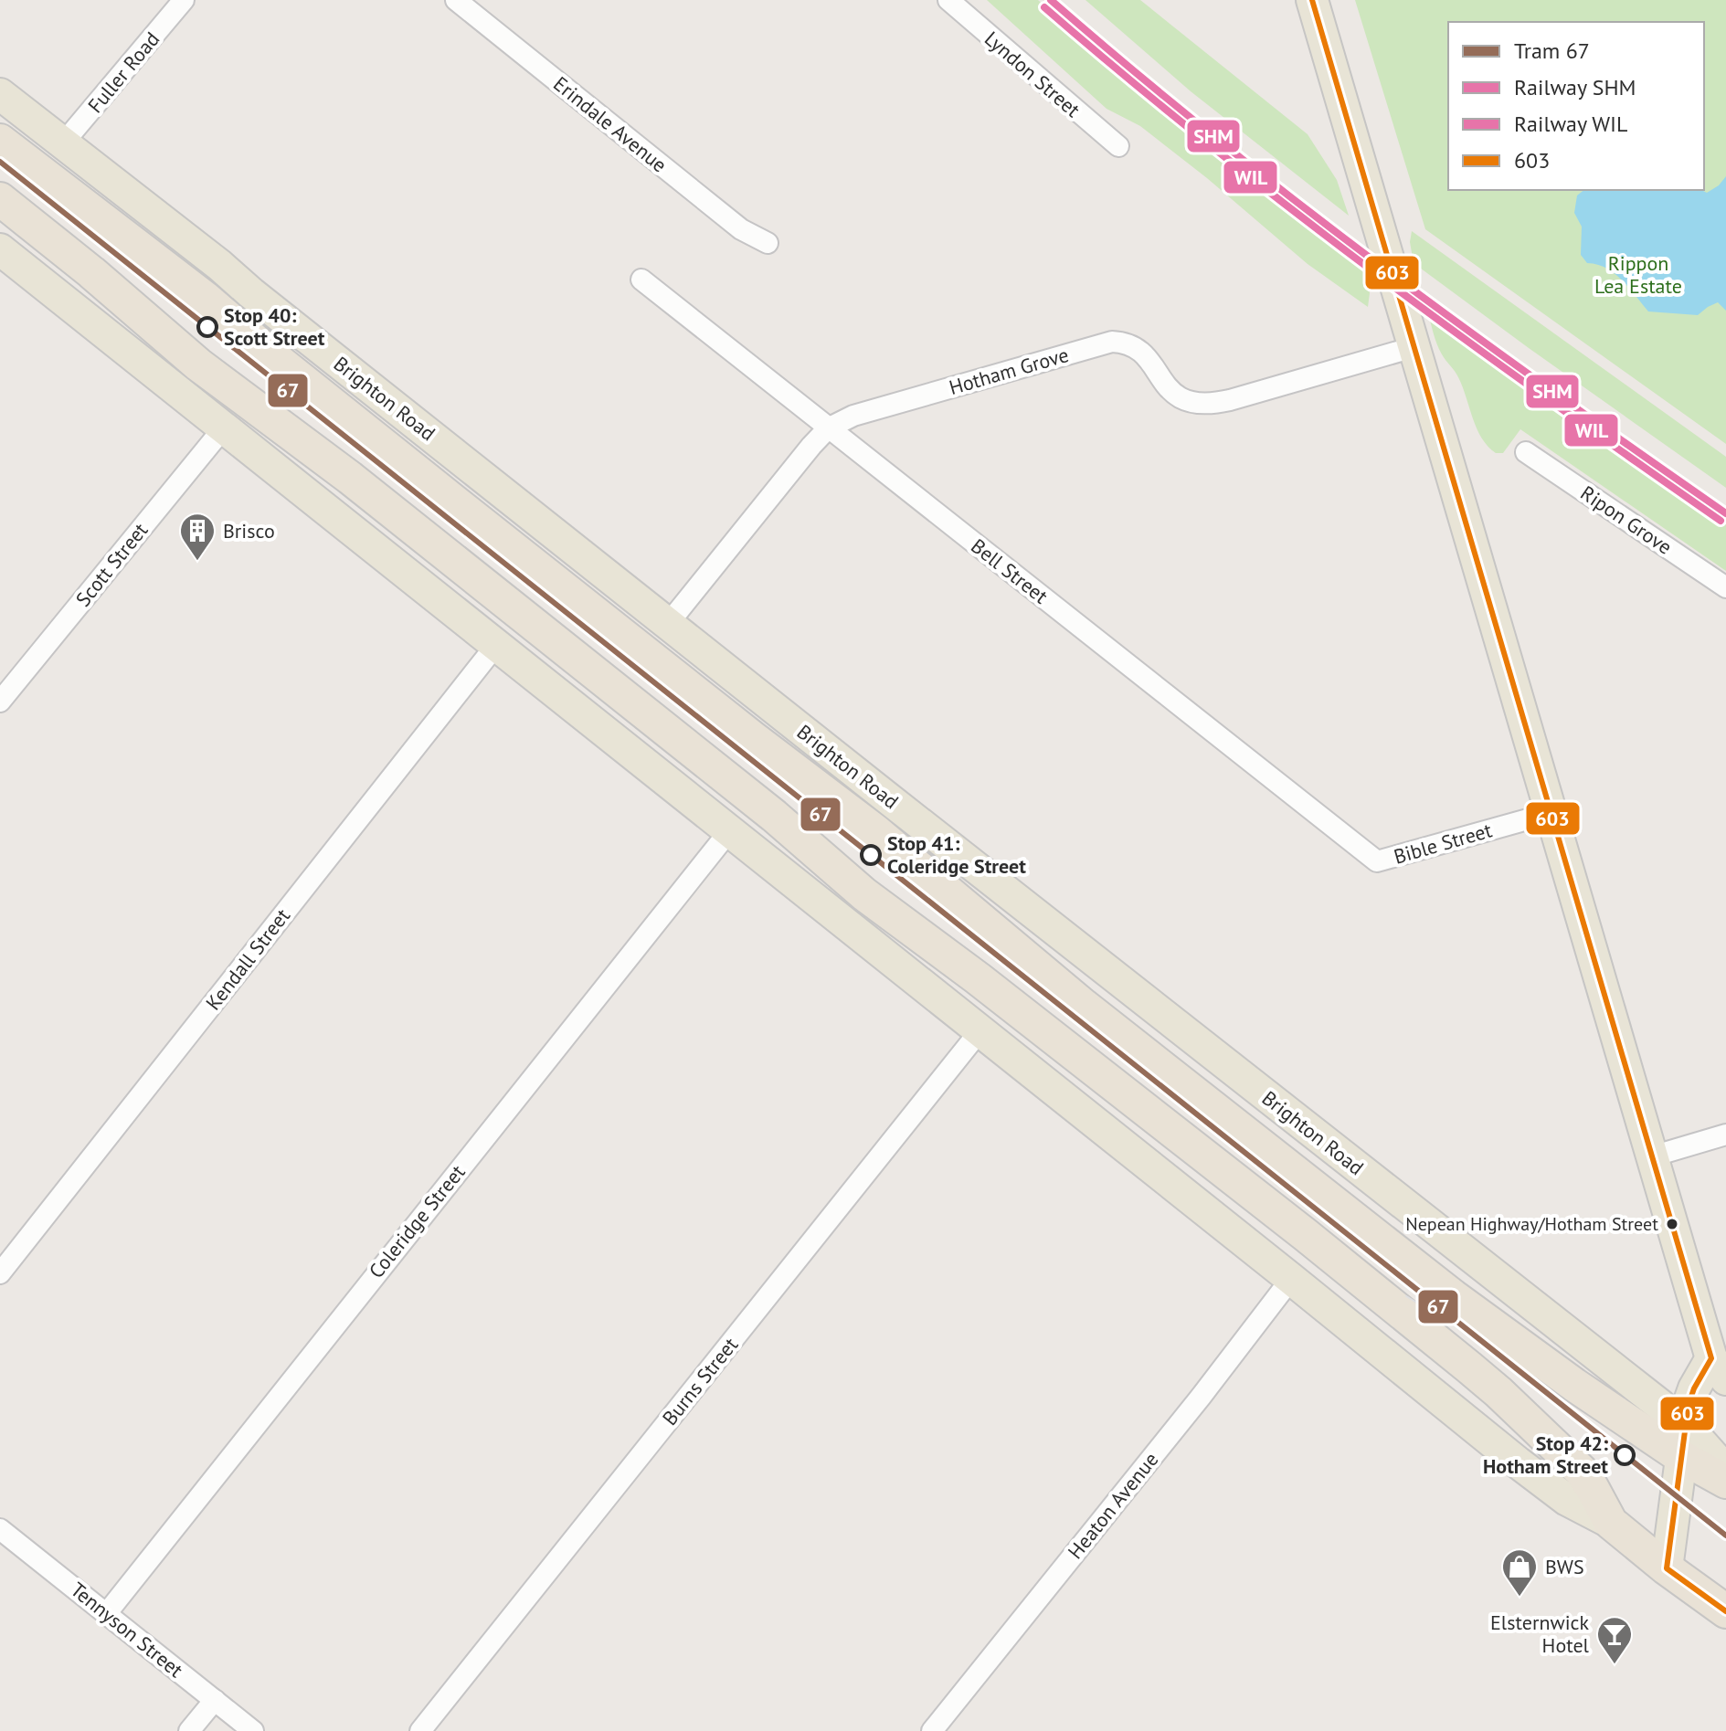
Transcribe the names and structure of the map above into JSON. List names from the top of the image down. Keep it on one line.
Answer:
{"streets":{"highway":["Brighton Road"],"street":["Fuller Road","Lyndon Street","Erindale Avenue","Hotham Grove","Ripon Grove","Scott Street","Bell Street","Bible Street","Kendall Street","Coleridge Street","Burns Street","Heaton Avenue","Tennyson Street"]},"crossings":[["Fuller Road","Brighton Road"],["Hotham Grove","Brighton Road"],["Hotham Grove","Bell Street"],["Bell Street","Bible Street"],["Coleridge Street","Tennyson Street"]],"parks":["Rippon Lea Estate"],"places":{"other":["Stop 40: Scott Street","Stop 41: Coleridge Street","Nepean Highway/Hotham Street","Stop 42: Hotham Street"],"building":["Brisco"],"shop":["BWS"],"bar":["Elsternwick Hotel"]},"lines":["rail line SHM","transit line 603","rail line WIL","tram line 67"],"legend":["Tram 67","Railway SHM","Railway WIL","603"]}
